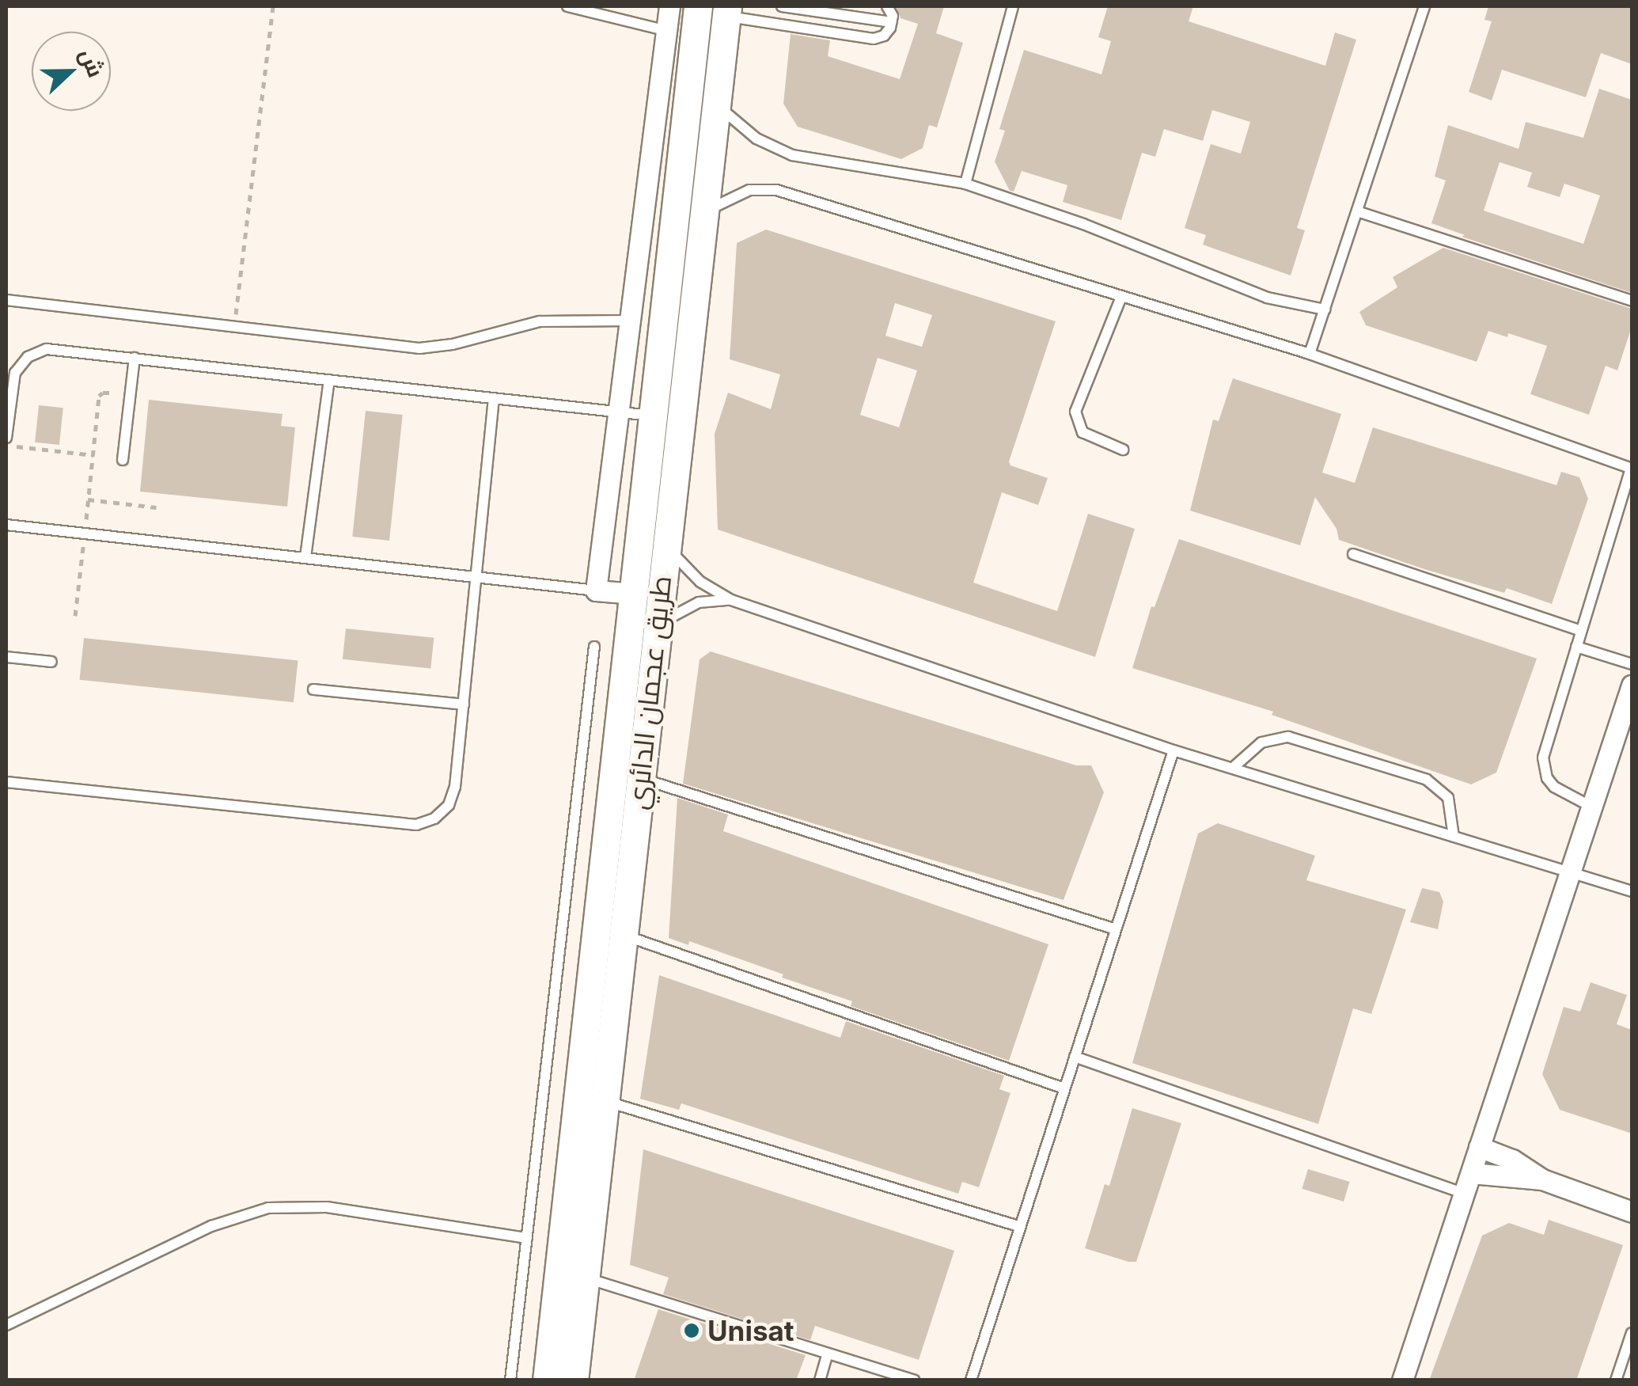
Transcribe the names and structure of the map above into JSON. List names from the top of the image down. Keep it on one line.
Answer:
{"streets":{"main road":["طريق عجمان الدائري"]},"places":["Unisat"],"north":"right"}
